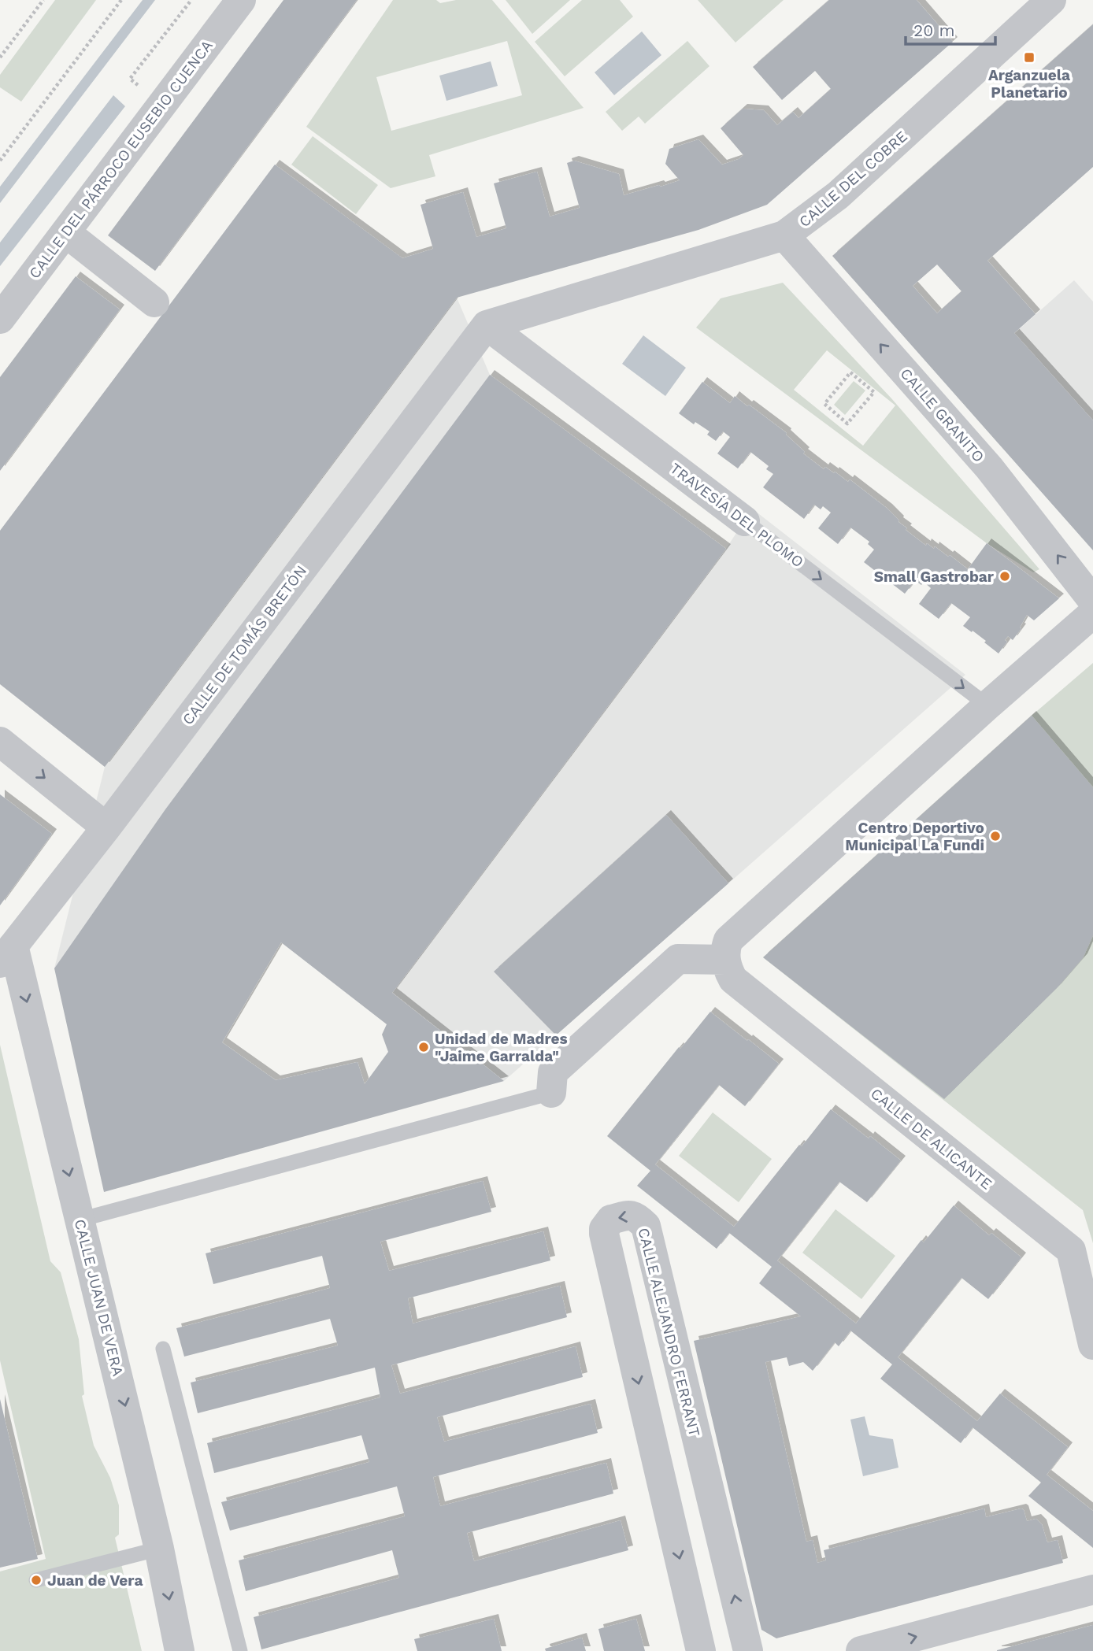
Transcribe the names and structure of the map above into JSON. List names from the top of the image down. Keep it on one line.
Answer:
{"streets":{"street":["CALLE DEL PÁRROCO EUSEBIO CUENCA","CALLE DEL COBRE","CALLE GRANITO","TRAVESÍA DEL PLOMO","CALLE DE TOMÁS BRETÓN","CALLE DE ALICANTE","CALLE JUAN DE VERA","CALLE ALEJANDRO FERRANT"]},"crossings":[["CALLE DEL COBRE","CALLE GRANITO"],["CALLE DEL COBRE","TRAVESÍA DEL PLOMO"],["CALLE DEL COBRE","CALLE DE TOMÁS BRETÓN"],["TRAVESÍA DEL PLOMO","CALLE DE TOMÁS BRETÓN"],["CALLE DE TOMÁS BRETÓN","CALLE JUAN DE VERA"]],"one_way":["CALLE GRANITO","TRAVESÍA DEL PLOMO","CALLE JUAN DE VERA"],"places":{"transit":["Arganzuela Planetario"],"other":["Small Gastrobar","Centro Deportivo Municipal La Fundi","Unidad de Madres \"Jaime Garralda\"","Juan de Vera"]},"scale_bar":"20 m"}
